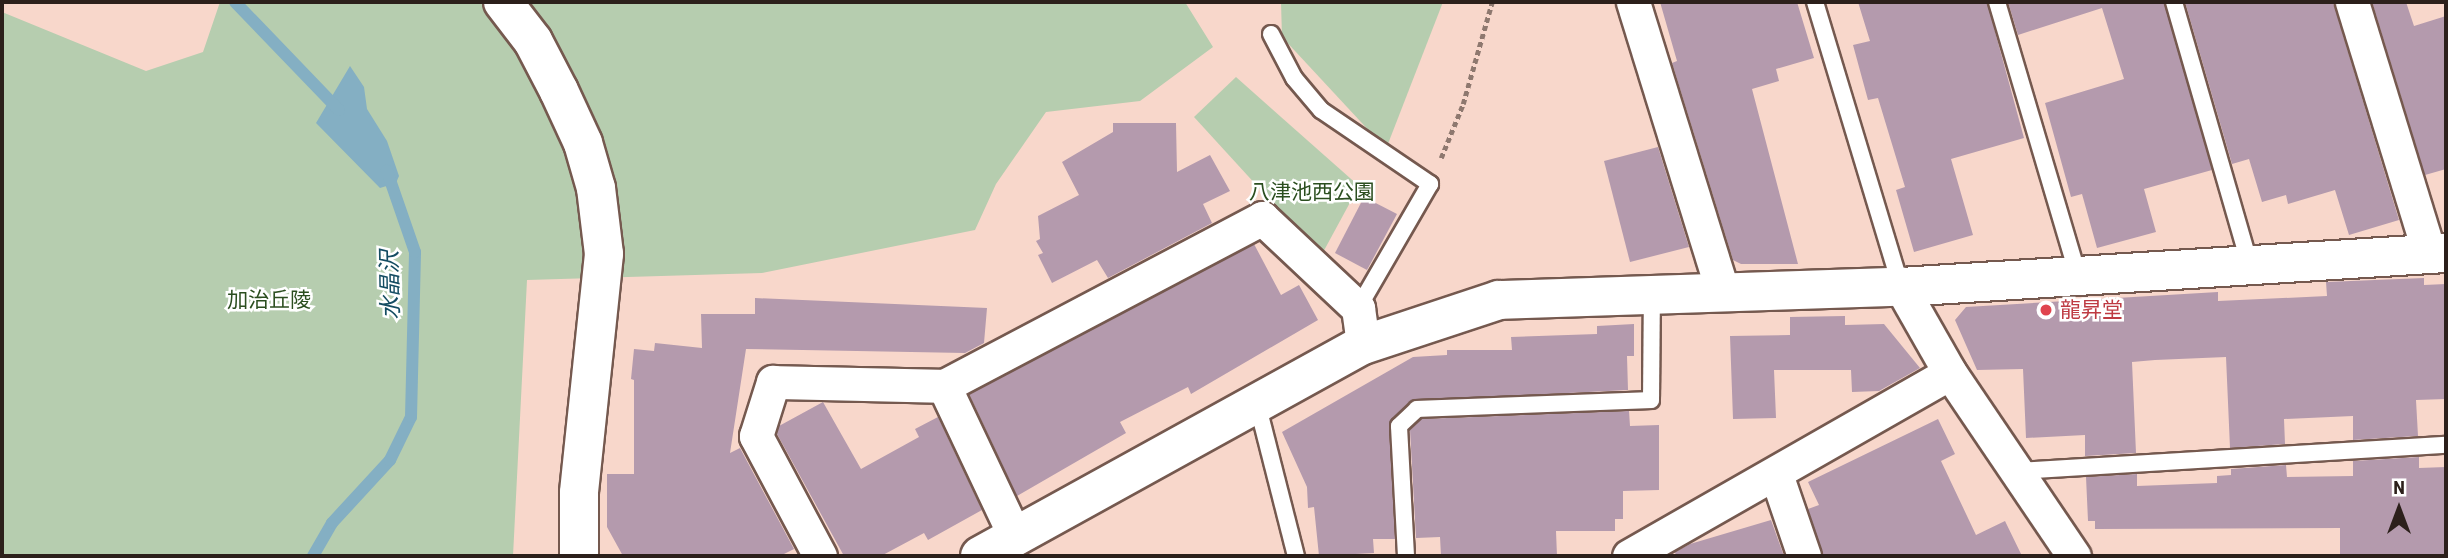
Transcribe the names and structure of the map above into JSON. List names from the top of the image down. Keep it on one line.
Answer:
{"water":["水晶沢"],"parks":["八津池西公園","加治丘陵"],"places":["龍昇堂"],"north":"top"}
